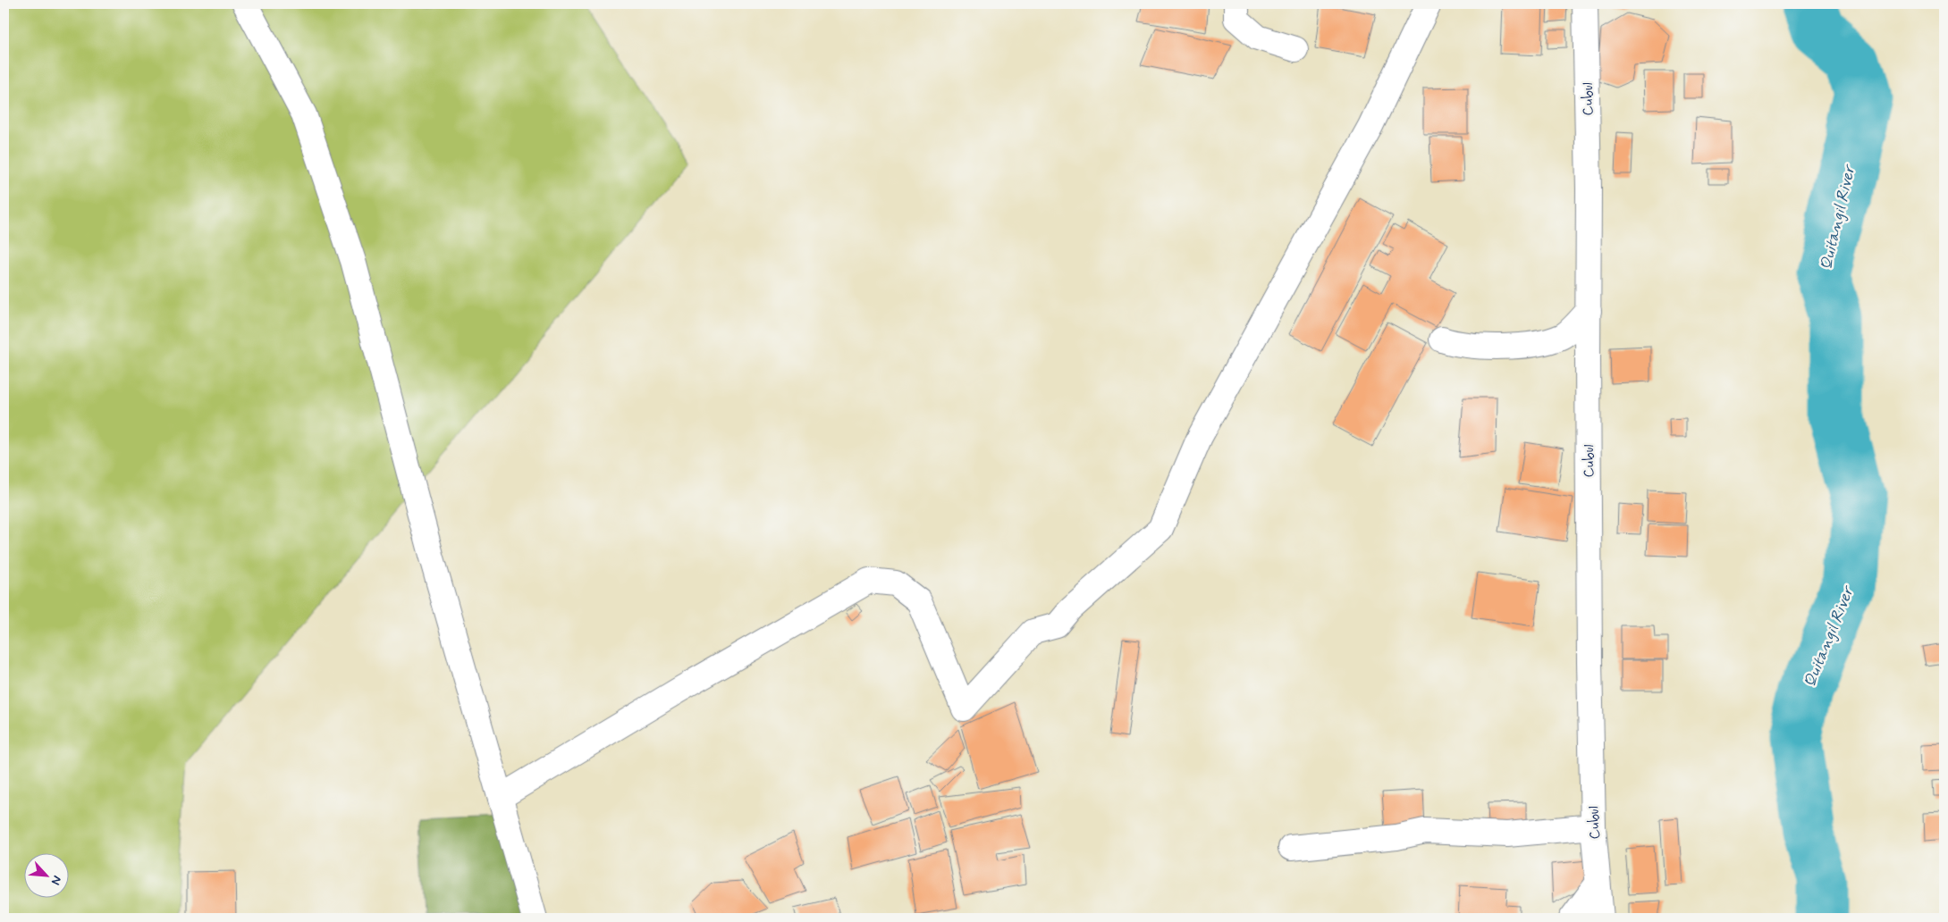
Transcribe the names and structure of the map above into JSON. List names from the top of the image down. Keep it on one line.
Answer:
{"streets":{"street":["Cubul"]},"water":["Quitangil River"],"north":"bottom right"}
